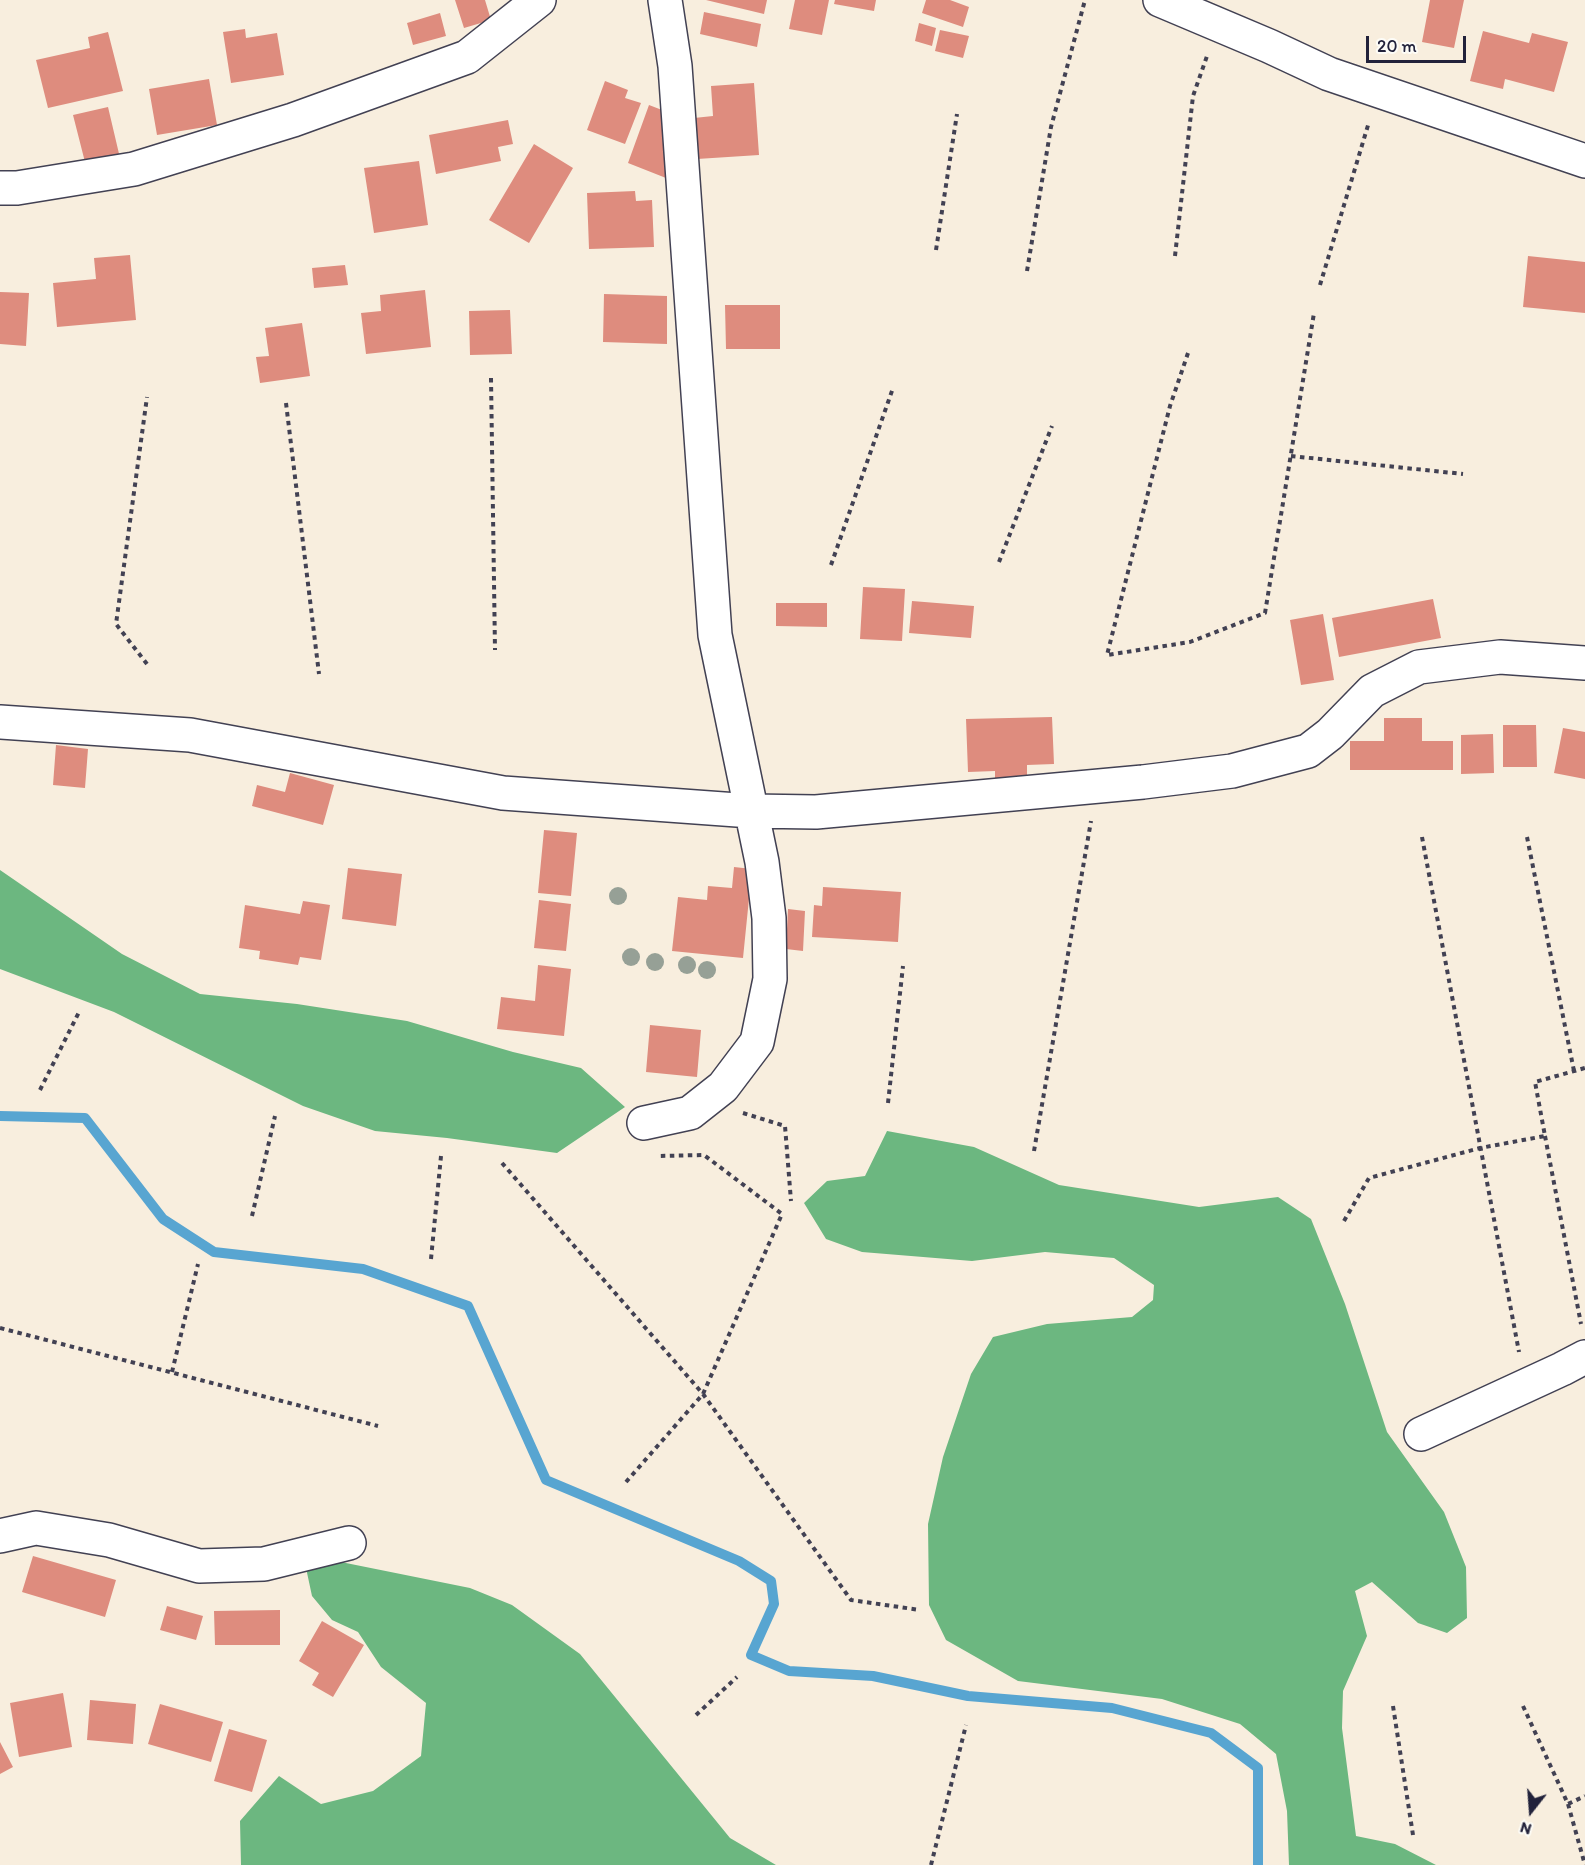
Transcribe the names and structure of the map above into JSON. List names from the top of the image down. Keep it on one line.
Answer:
{"scale_bar":"20 m","north":"bottom"}
